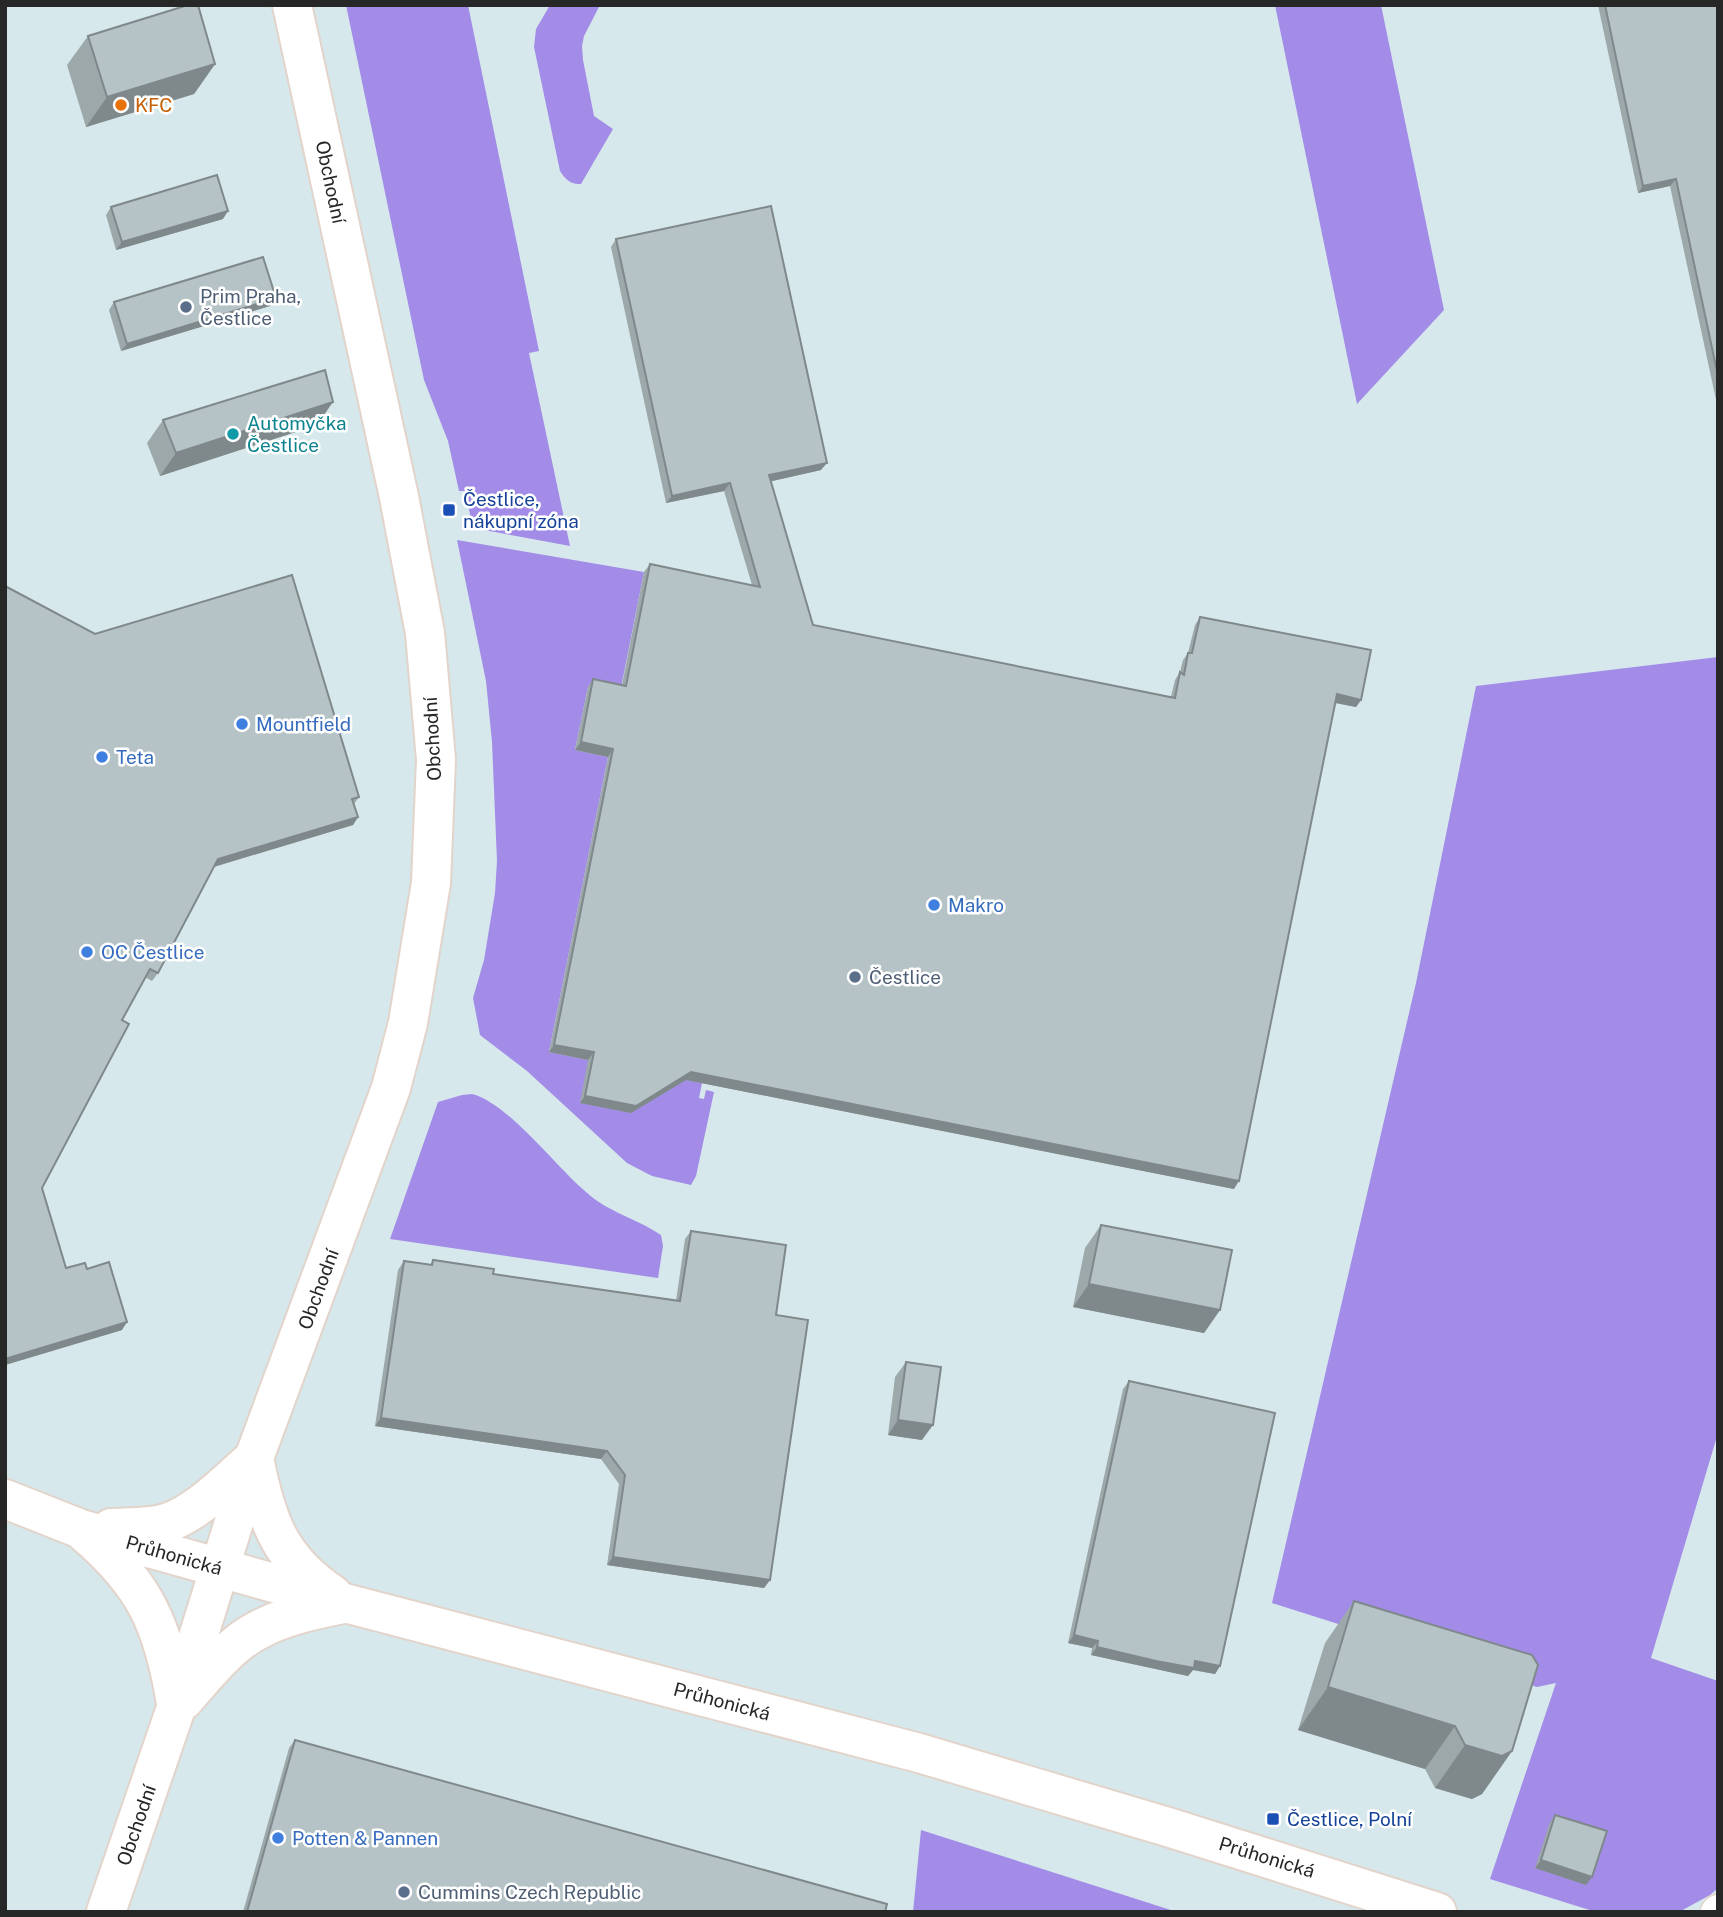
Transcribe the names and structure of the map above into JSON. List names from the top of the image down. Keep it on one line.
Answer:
{"streets":{"street":["Obchodní","Průhonická"]},"crossings":[["Obchodní","Průhonická"]],"places":{"other":["KFC","Prim Praha, Čestlice","Automyčka Čestlice","Mountfield","Teta","Makro","OC Čestlice","Čestlice","Potten & Pannen","Cummins Czech Republic"],"transit":["Čestlice, nákupní zóna","Čestlice, Polní"]}}
